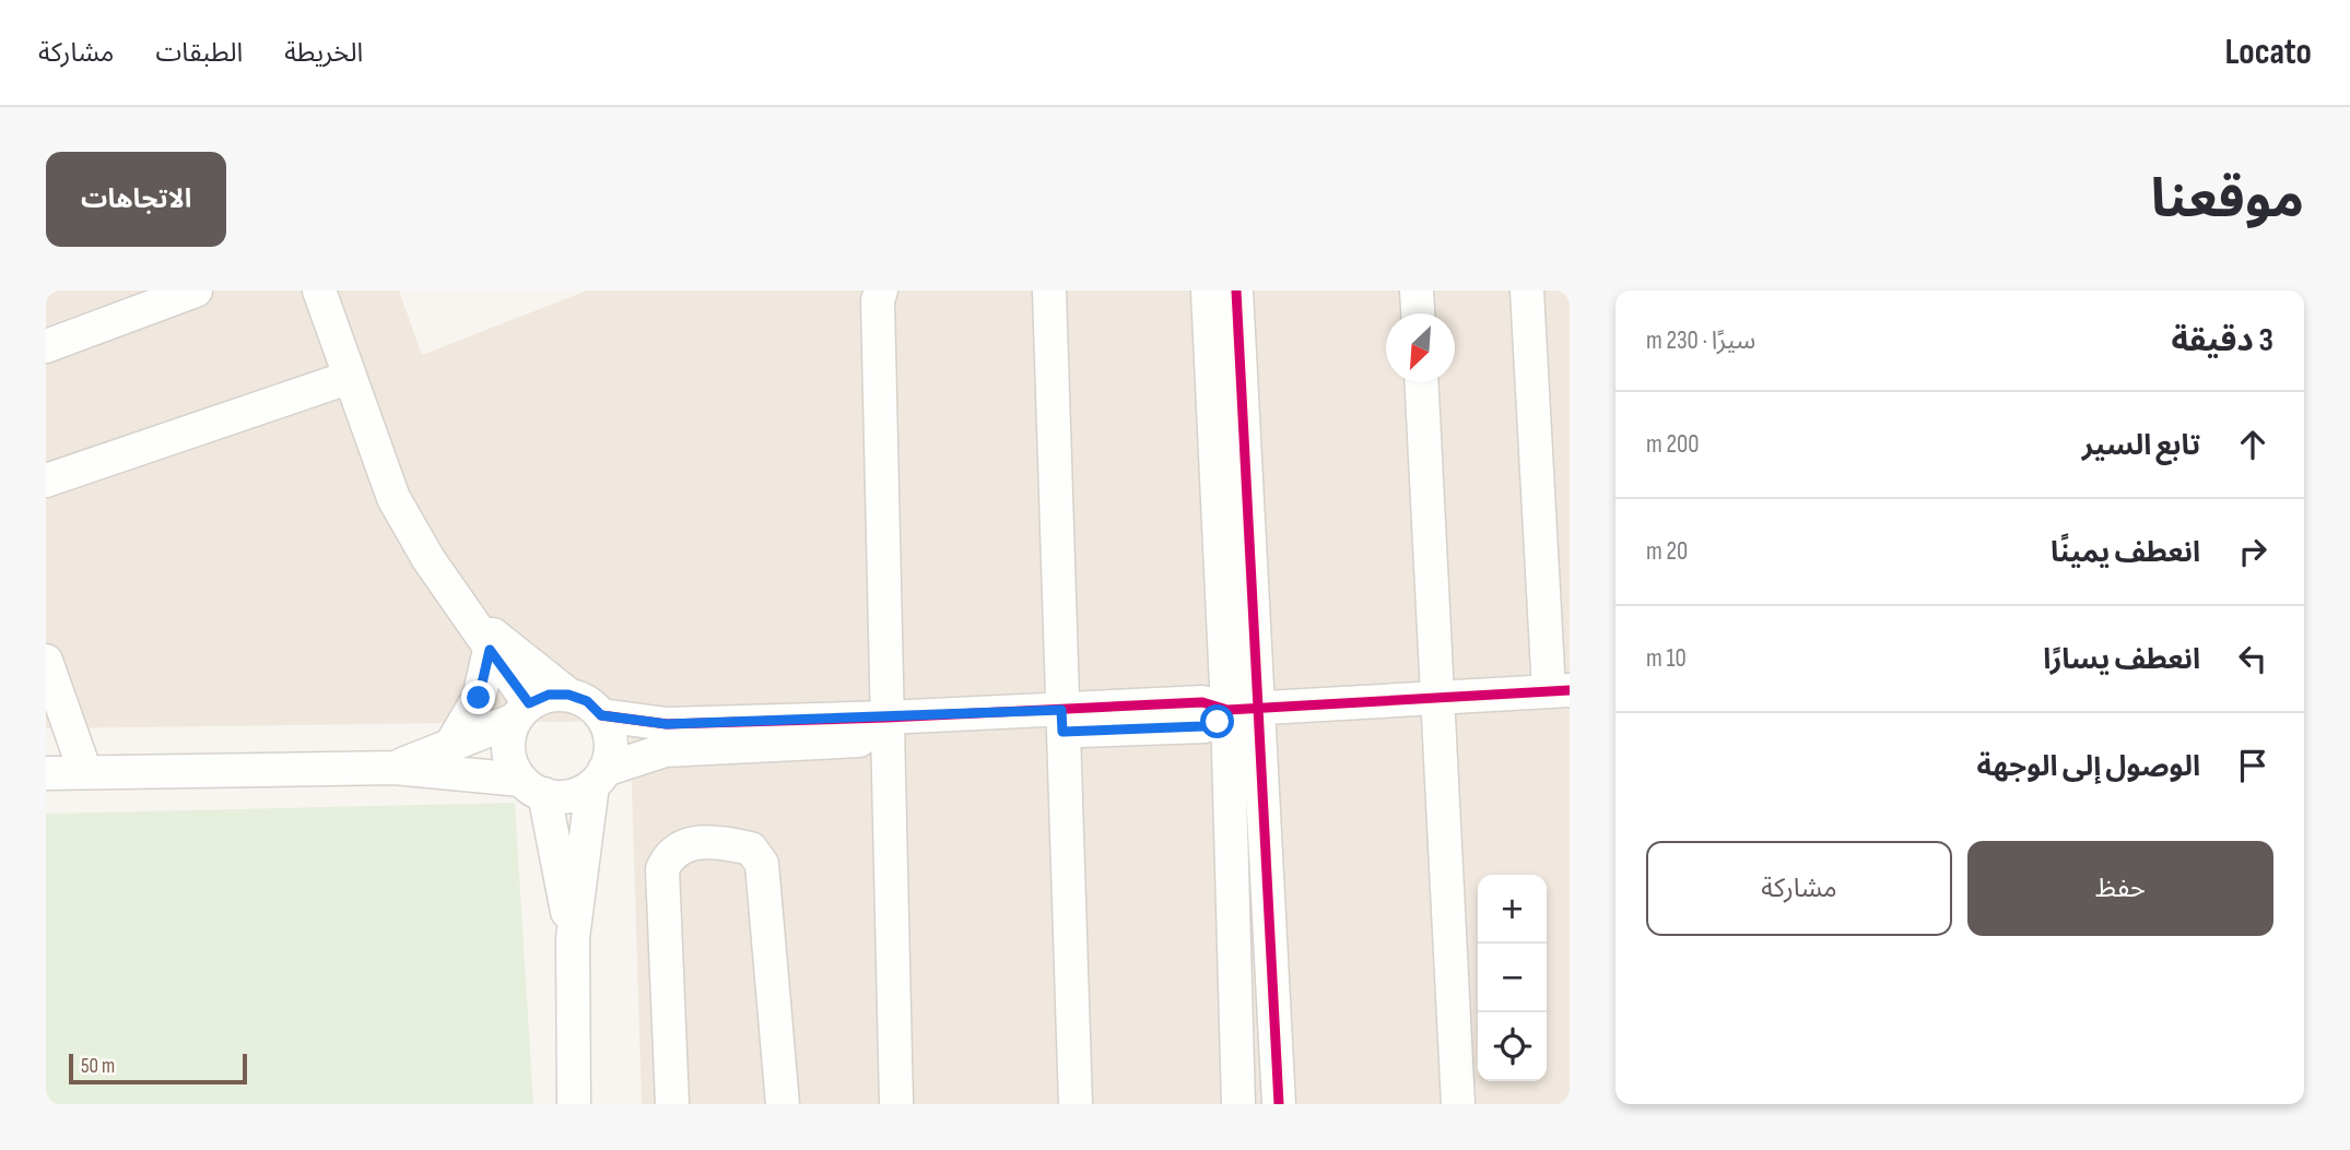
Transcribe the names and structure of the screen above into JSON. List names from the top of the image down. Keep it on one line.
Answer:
{"scale_bar":"50 m","north":"bottom left","page":{"header":"Locato","nav":["الخريطة","الطبقات","مشاركة"],"title":"موقعنا","buttons":["الاتجاهات",["حفظ","مشاركة"]],"heading":["3 دقيقة","سيرًا · 230 m"],"list":[["تابع السير","200 m"],["انعطف يمينًا","20 m"],["انعطف يسارًا","10 m"],"الوصول إلى الوجهة"],"map_buttons":["+","−"],"scale":"50 m"}}
